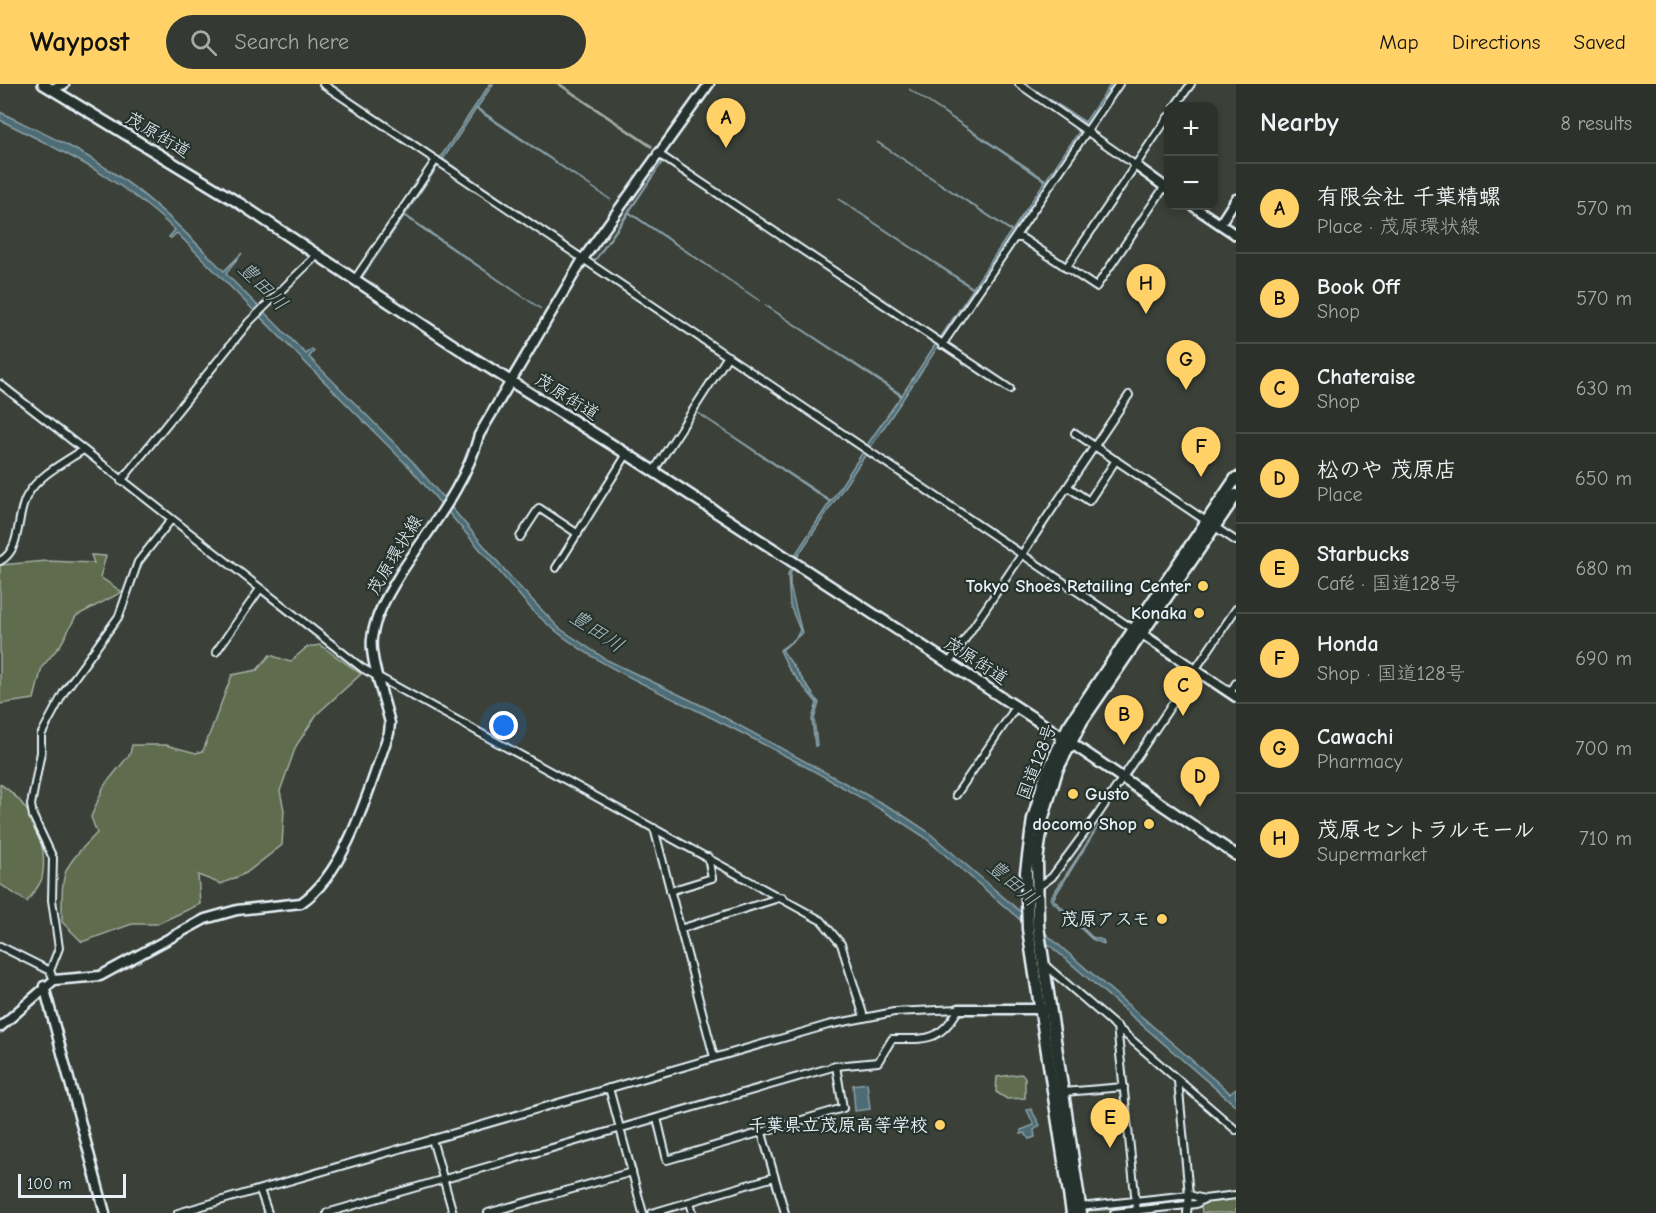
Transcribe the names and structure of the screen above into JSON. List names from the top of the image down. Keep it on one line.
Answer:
{"streets":{"highway":["国道128号"],"main road":["茂原街道","茂原環状線"]},"crossings":[["茂原街道","茂原環状線"],["茂原街道","国道128号"]],"water":["豊田川"],"places":["Tokyo Shoes Retailing Center","Konaka","Gusto","docomo Shop","茂原アスモ","千葉県立茂原高等学校"],"scale_bar":"100 m","page":{"header":"Waypost","search":"Search here","nav":["Map","Directions","Saved"],"heading":["Nearby","8 results"],"pins":["A","H","G","F","C","B","D","E"],"map_buttons":["+","−"],"list":[{"mark":"A","name":"有限会社 千葉精螺","note":"Place · 茂原環状線","value":"570 m"},{"mark":"B","name":"Book Off","note":"Shop","value":"570 m"},{"mark":"C","name":"Chateraise","note":"Shop","value":"630 m"},{"mark":"D","name":"松のや 茂原店","note":"Place","value":"650 m"},{"mark":"E","name":"Starbucks","note":"Café · 国道128号","value":"680 m"},{"mark":"F","name":"Honda","note":"Shop · 国道128号","value":"690 m"},{"mark":"G","name":"Cawachi","note":"Pharmacy","value":"700 m"},{"mark":"H","name":"茂原セントラルモール","note":"Supermarket","value":"710 m"}],"scale":"100 m"}}
